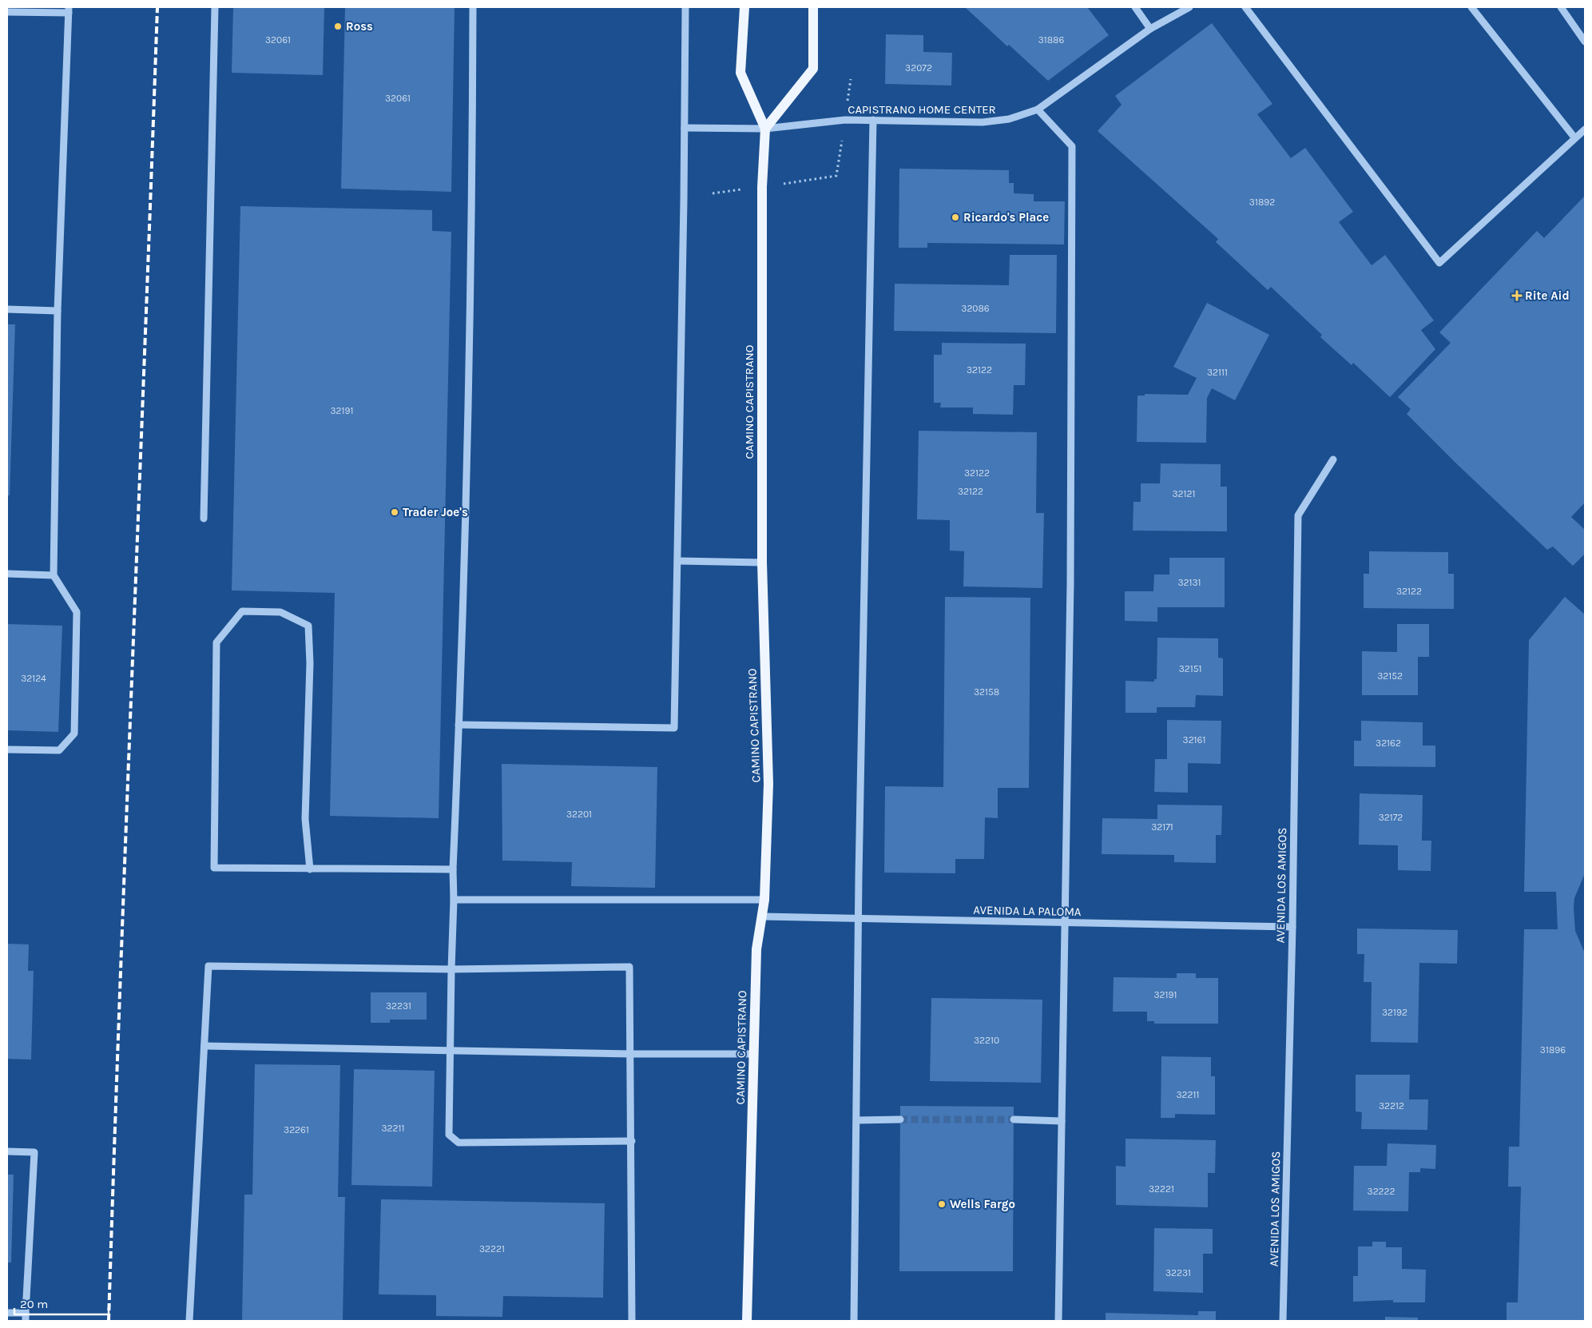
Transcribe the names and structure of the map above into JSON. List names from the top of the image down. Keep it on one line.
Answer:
{"streets":{"main road":["CAMINO CAPISTRANO"],"street":["CAPISTRANO HOME CENTER","AVENIDA LOS AMIGOS","AVENIDA LA PALOMA"]},"crossings":[["CAPISTRANO HOME CENTER","CAMINO CAPISTRANO"],["CAMINO CAPISTRANO","AVENIDA LA PALOMA"],["AVENIDA LOS AMIGOS","AVENIDA LA PALOMA"]],"places":{"other":["Ross","Ricardo's Place","Trader Joe's","Wells Fargo"],"health":["Rite Aid"]},"house_numbers":["32061","31886","32072","32061","31892","32086","32122","32111","32191","32122","32122","32121","32131","32122","32151","32152","32124","32158","32161","32162","32201","32172","32171","32191","32231","32192","32210","31896","32211","32212","32211","32261","32221","32222","32221","32231"],"scale_bar":"20 m"}
